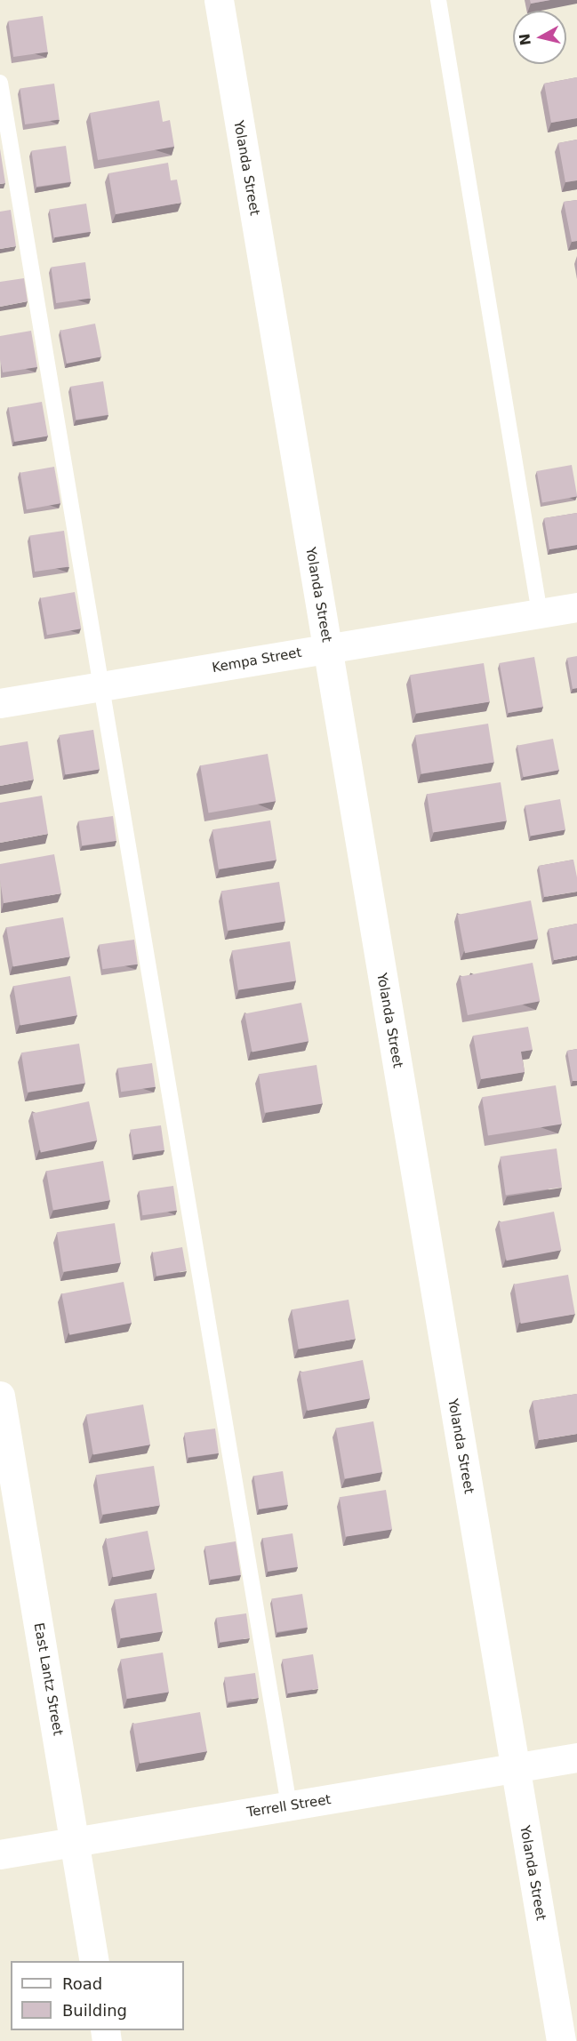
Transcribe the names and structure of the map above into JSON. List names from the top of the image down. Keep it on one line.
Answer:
{"streets":{"street":["Yolanda Street","Kempa Street","East Lantz Street","Terrell Street"]},"crossings":[["Yolanda Street","Kempa Street"],["Yolanda Street","Terrell Street"],["East Lantz Street","Terrell Street"]],"legend":["Road","Building"],"north":"left"}
